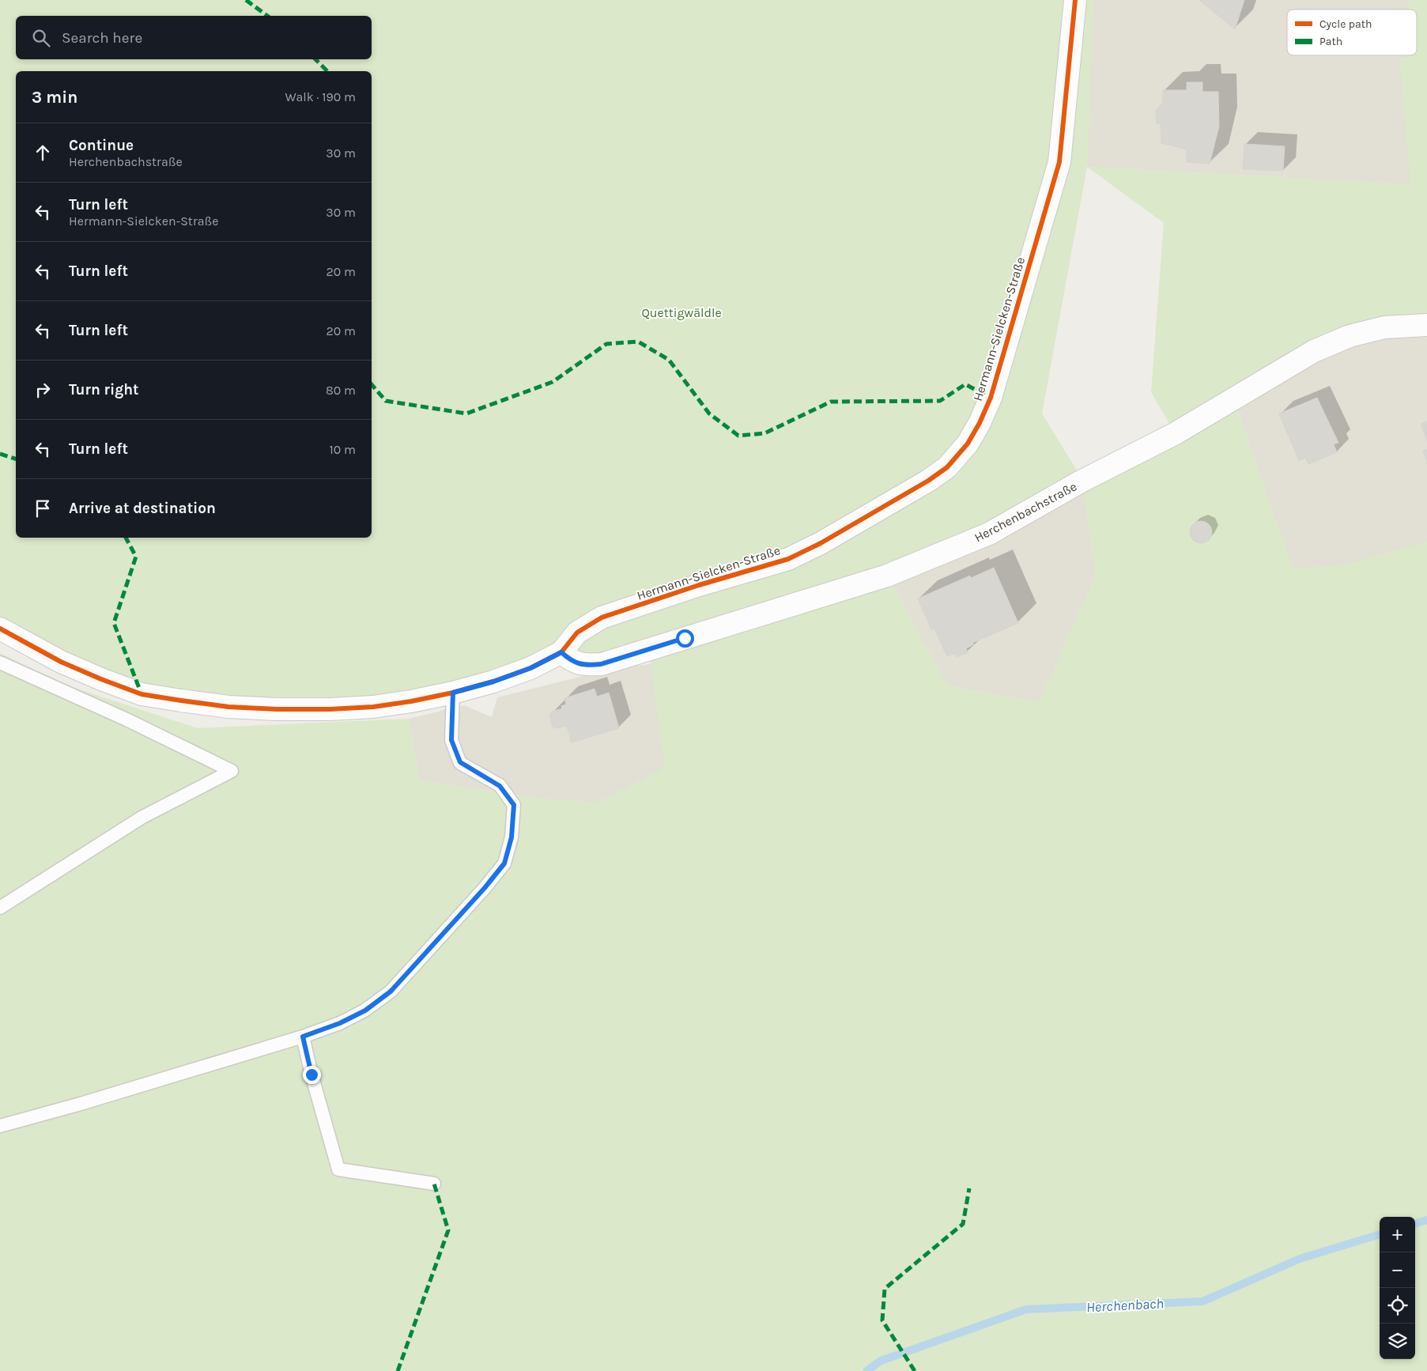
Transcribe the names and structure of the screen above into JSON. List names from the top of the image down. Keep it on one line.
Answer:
{"streets":{"street":["Hermann-Sielcken-Straße","Herchenbachstraße"]},"crossings":[["Hermann-Sielcken-Straße","Herchenbachstraße"]],"water":["Herchenbach"],"parks":["Quettigwäldle"],"legend":["Cycle path","Path"],"page":{"search":"Search here","heading":["3 min","Walk · 190 m"],"list":[["Continue","Herchenbachstraße","30 m"],["Turn left","Hermann-Sielcken-Straße","30 m"],["Turn left","20 m"],["Turn left","20 m"],["Turn right","80 m"],["Turn left","10 m"],"Arrive at destination"],"map_buttons":["+","−"]}}
